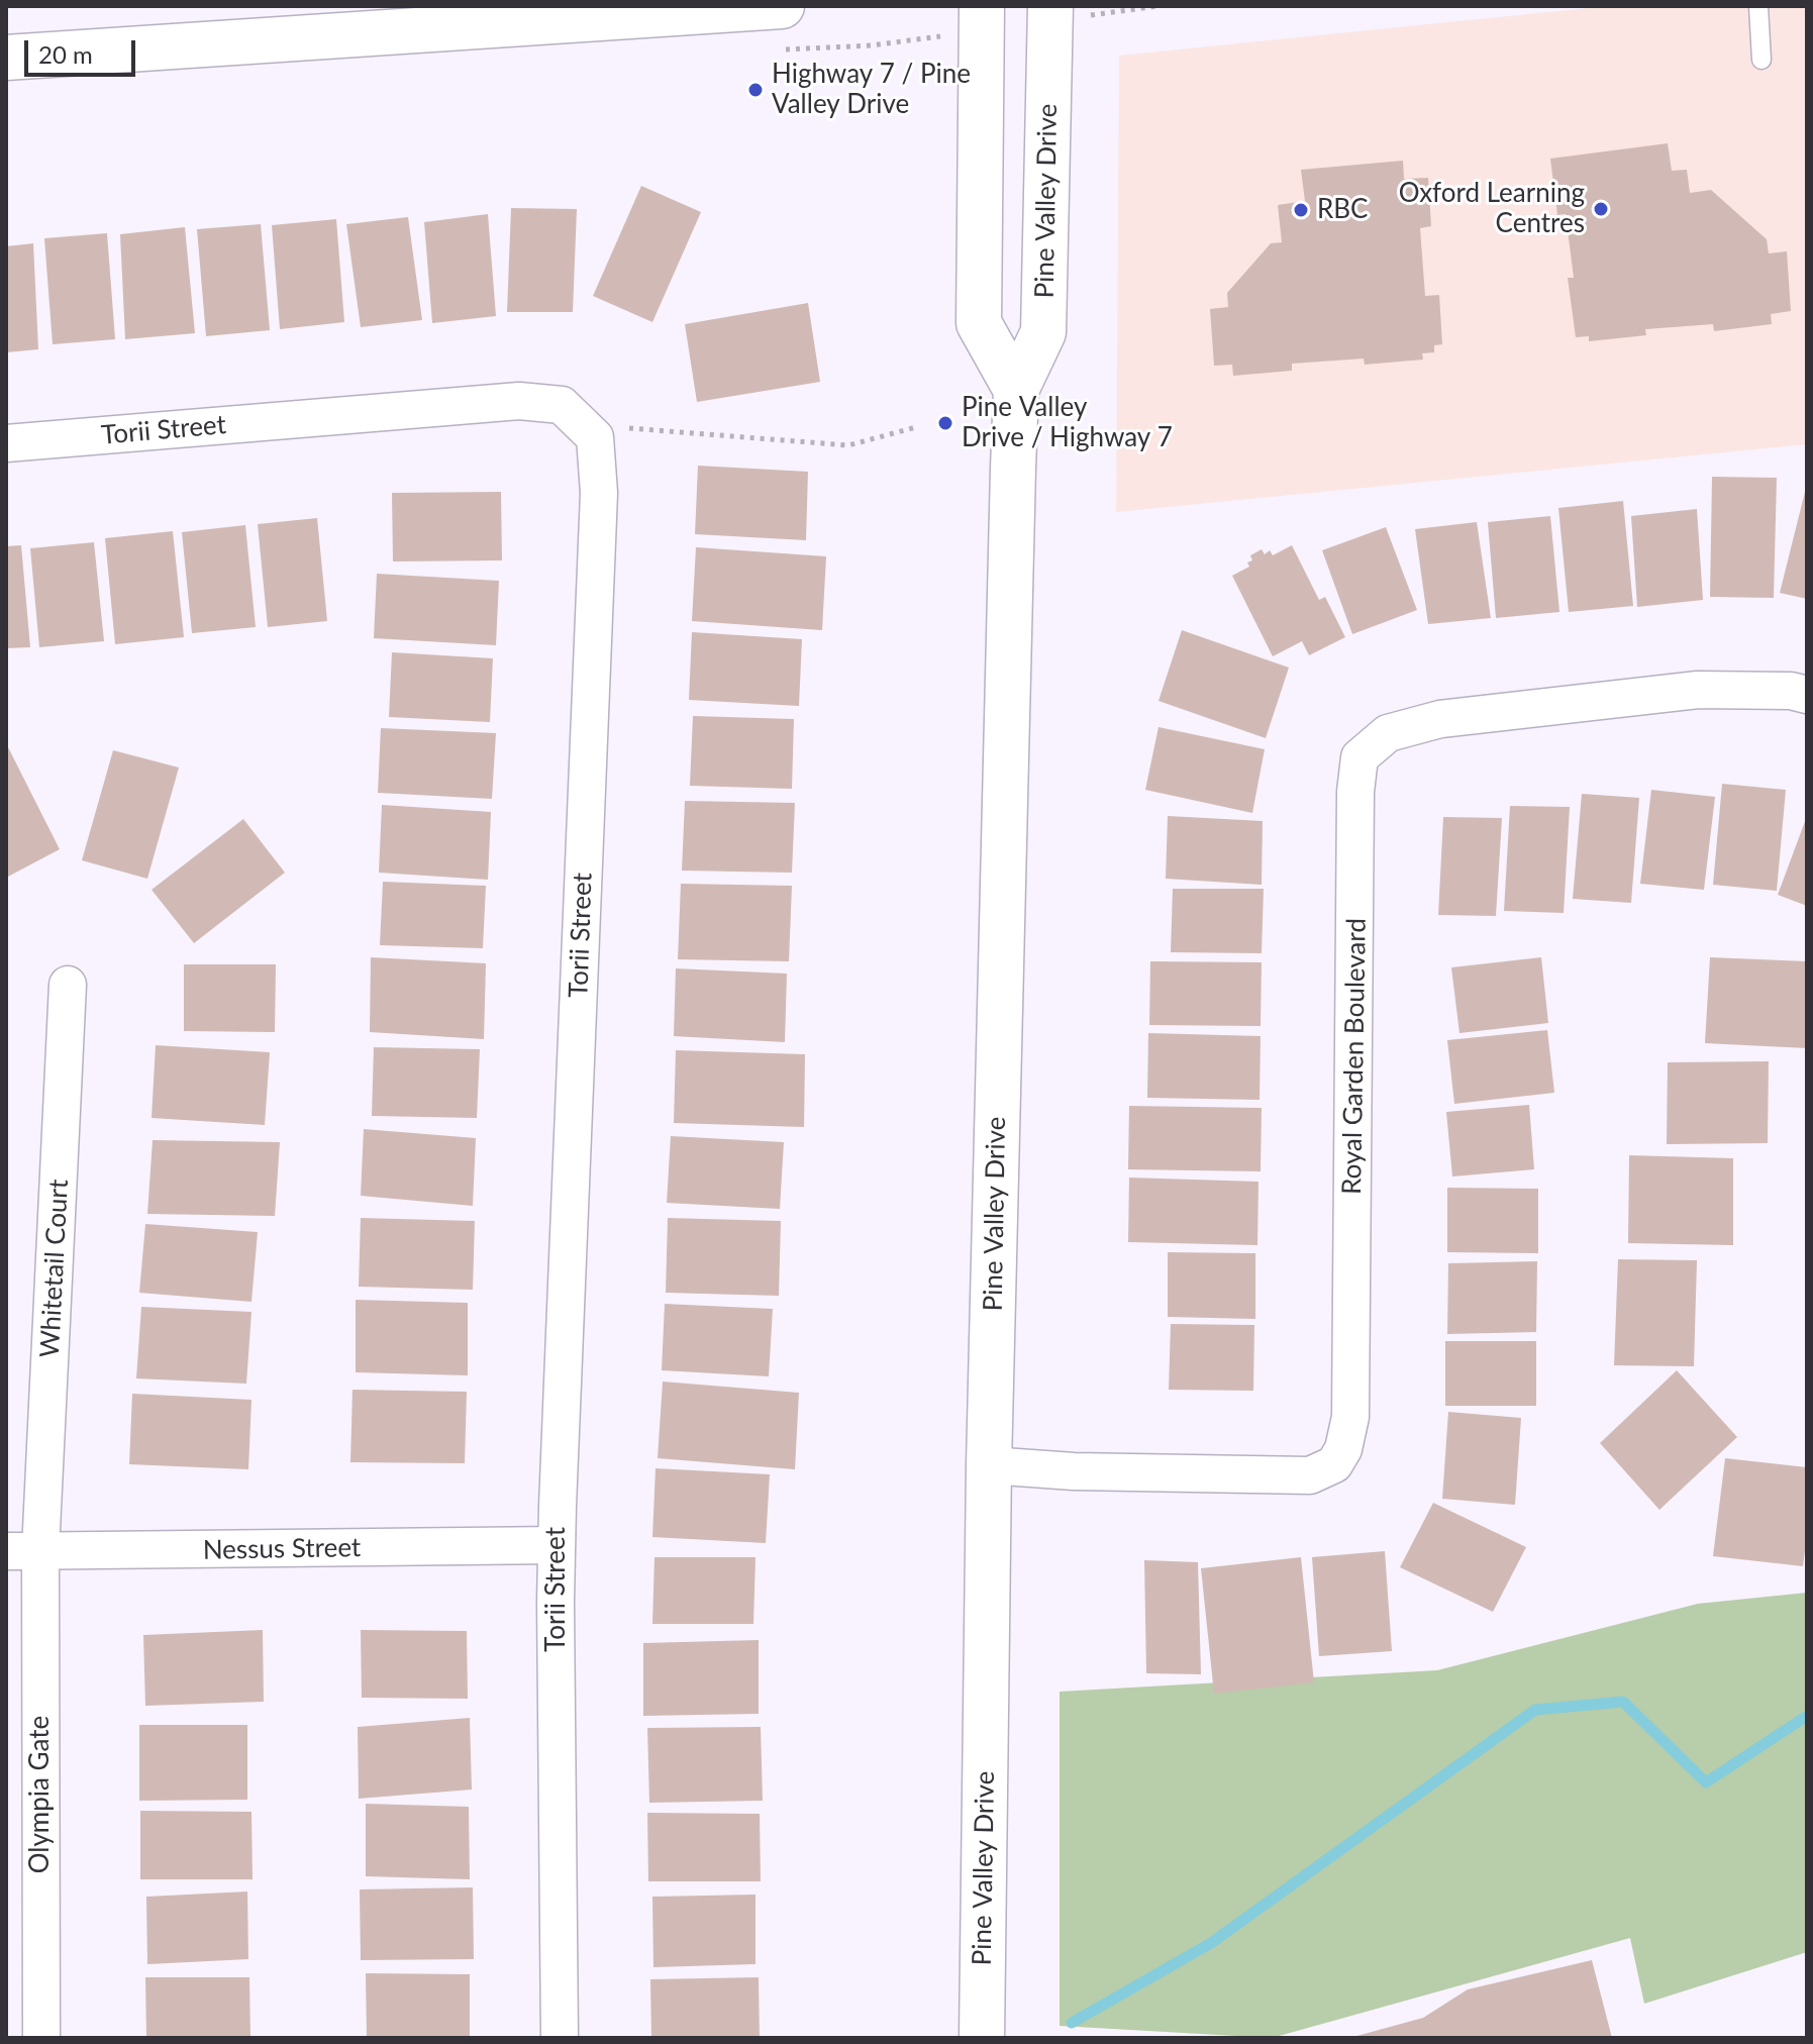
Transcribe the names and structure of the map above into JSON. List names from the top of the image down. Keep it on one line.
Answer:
{"streets":{"main road":["Pine Valley Drive"],"street":["Torii Street","Royal Garden Boulevard","Whitetail Court","Nessus Street","Olympia Gate"]},"crossings":[["Pine Valley Drive","Royal Garden Boulevard"],["Torii Street","Nessus Street"],["Whitetail Court","Nessus Street"],["Whitetail Court","Olympia Gate"],["Nessus Street","Olympia Gate"]],"places":["Highway 7 / Pine Valley Drive","Oxford Learning Centres","RBC","Pine Valley Drive / Highway 7"],"scale_bar":"20 m"}
